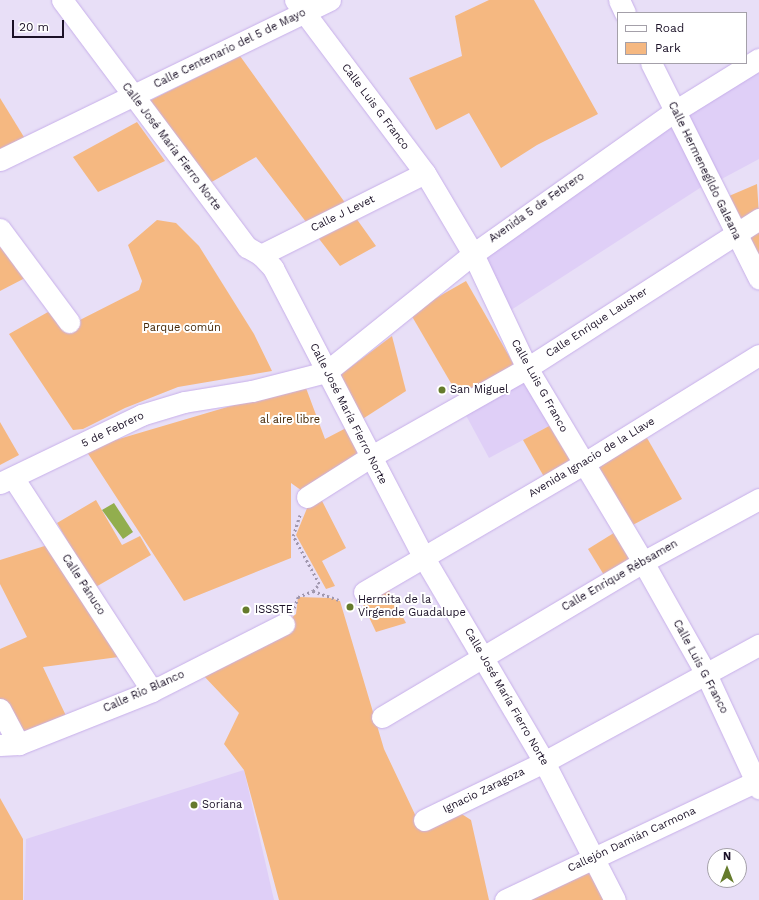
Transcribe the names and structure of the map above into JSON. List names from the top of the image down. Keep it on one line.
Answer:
{"streets":{"street":["Calle Centenario del 5 de Mayo","Calle Luis G Franco","Calle José María Fierro Norte","Calle Hermenegildo Galeana","Avenida 5 de Febrero","Calle J Levet","Calle Enrique Lausher","5 de Febrero","Avenida Ignacio de la Llave","Calle Enrique Rébsamen","Calle Pánuco","Calle Río Blanco","Ignacio Zaragoza","Callejón Damián Carmona"]},"crossings":[["Calle Centenario del 5 de Mayo","Calle Luis G Franco"],["Calle Centenario del 5 de Mayo","Calle José María Fierro Norte"],["Calle Luis G Franco","Avenida 5 de Febrero"],["Calle Luis G Franco","Calle J Levet"],["Calle Luis G Franco","Calle Enrique Lausher"],["Calle Luis G Franco","Avenida Ignacio de la Llave"],["Calle Luis G Franco","Calle Enrique Rébsamen"],["Calle Luis G Franco","Ignacio Zaragoza"],["Calle Luis G Franco","Callejón Damián Carmona"],["Calle José María Fierro Norte","Avenida 5 de Febrero"],["Calle José María Fierro Norte","Calle J Levet"],["Calle José María Fierro Norte","Calle Enrique Lausher"],["Calle José María Fierro Norte","5 de Febrero"],["Calle José María Fierro Norte","Avenida Ignacio de la Llave"],["Calle José María Fierro Norte","Calle Enrique Rébsamen"],["Calle José María Fierro Norte","Ignacio Zaragoza"],["Calle José María Fierro Norte","Callejón Damián Carmona"],["Calle Hermenegildo Galeana","Avenida 5 de Febrero"],["Calle Hermenegildo Galeana","Calle Enrique Lausher"],["Avenida 5 de Febrero","5 de Febrero"],["5 de Febrero","Calle Pánuco"],["Calle Pánuco","Calle Río Blanco"]],"parks":["Parque común","al aire libre"],"places":["San Miguel","Hermita de la Virgende Guadalupe","ISSSTE","Soriana"],"legend":["Road","Park"],"scale_bar":"20 m","north":"top"}
